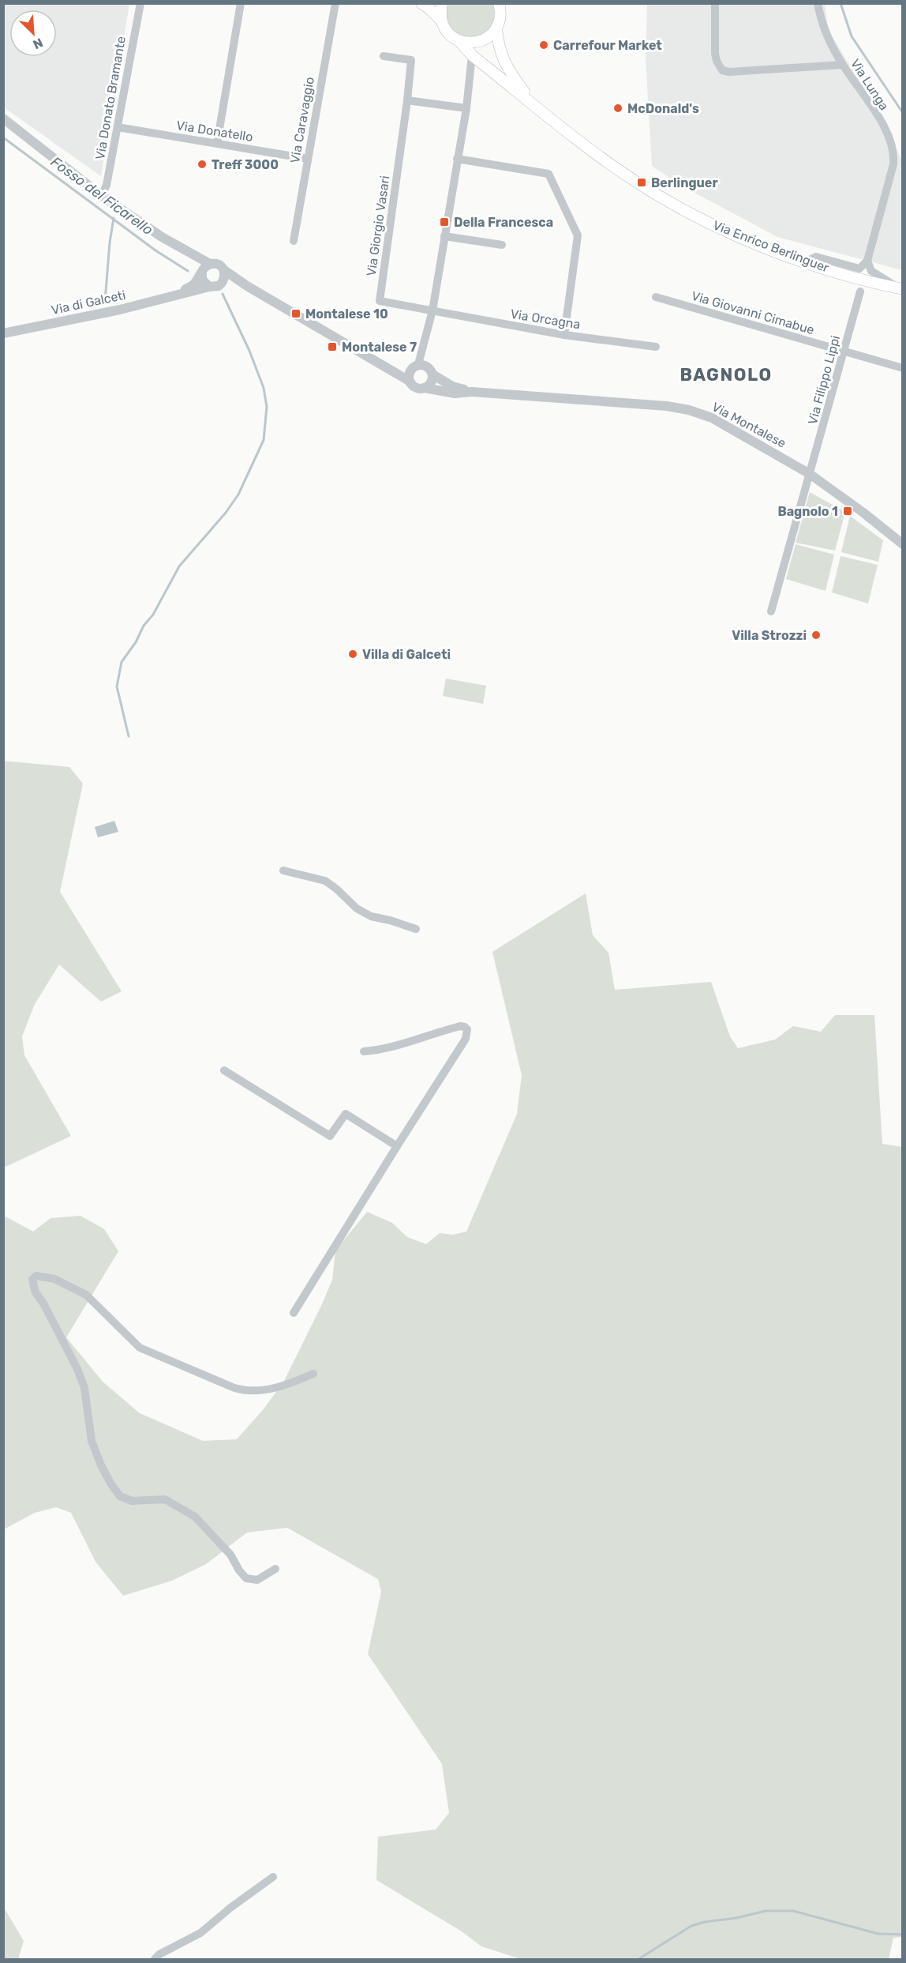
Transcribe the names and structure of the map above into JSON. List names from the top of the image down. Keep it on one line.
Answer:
{"streets":{"main road":["Via Enrico Berlinguer"],"street":["Via Lunga","Via Donato Bramante","Via Caravaggio","Via Donatello","Via Giorgio Vasari","Via di Galceti","Via Giovanni Cimabue","Via Orcagna","Via Filippo Lippi","Via Montalese"]},"crossings":[["Via Donato Bramante","Via Donatello"],["Via Donato Bramante","Via Montalese"],["Via Caravaggio","Via Donatello"],["Via Giorgio Vasari","Via Orcagna"],["Via di Galceti","Via Montalese"],["Via Giovanni Cimabue","Via Filippo Lippi"],["Via Filippo Lippi","Via Montalese"]],"districts":["BAGNOLO"],"water":["Fosso del Ficarello"],"places":{"other":["Carrefour Market","McDonald's","Treff 3000","Villa Strozzi","Villa di Galceti"],"transit":["Berlinguer","Della Francesca","Montalese 10","Montalese 7","Bagnolo 1"]},"north":"bottom right"}
